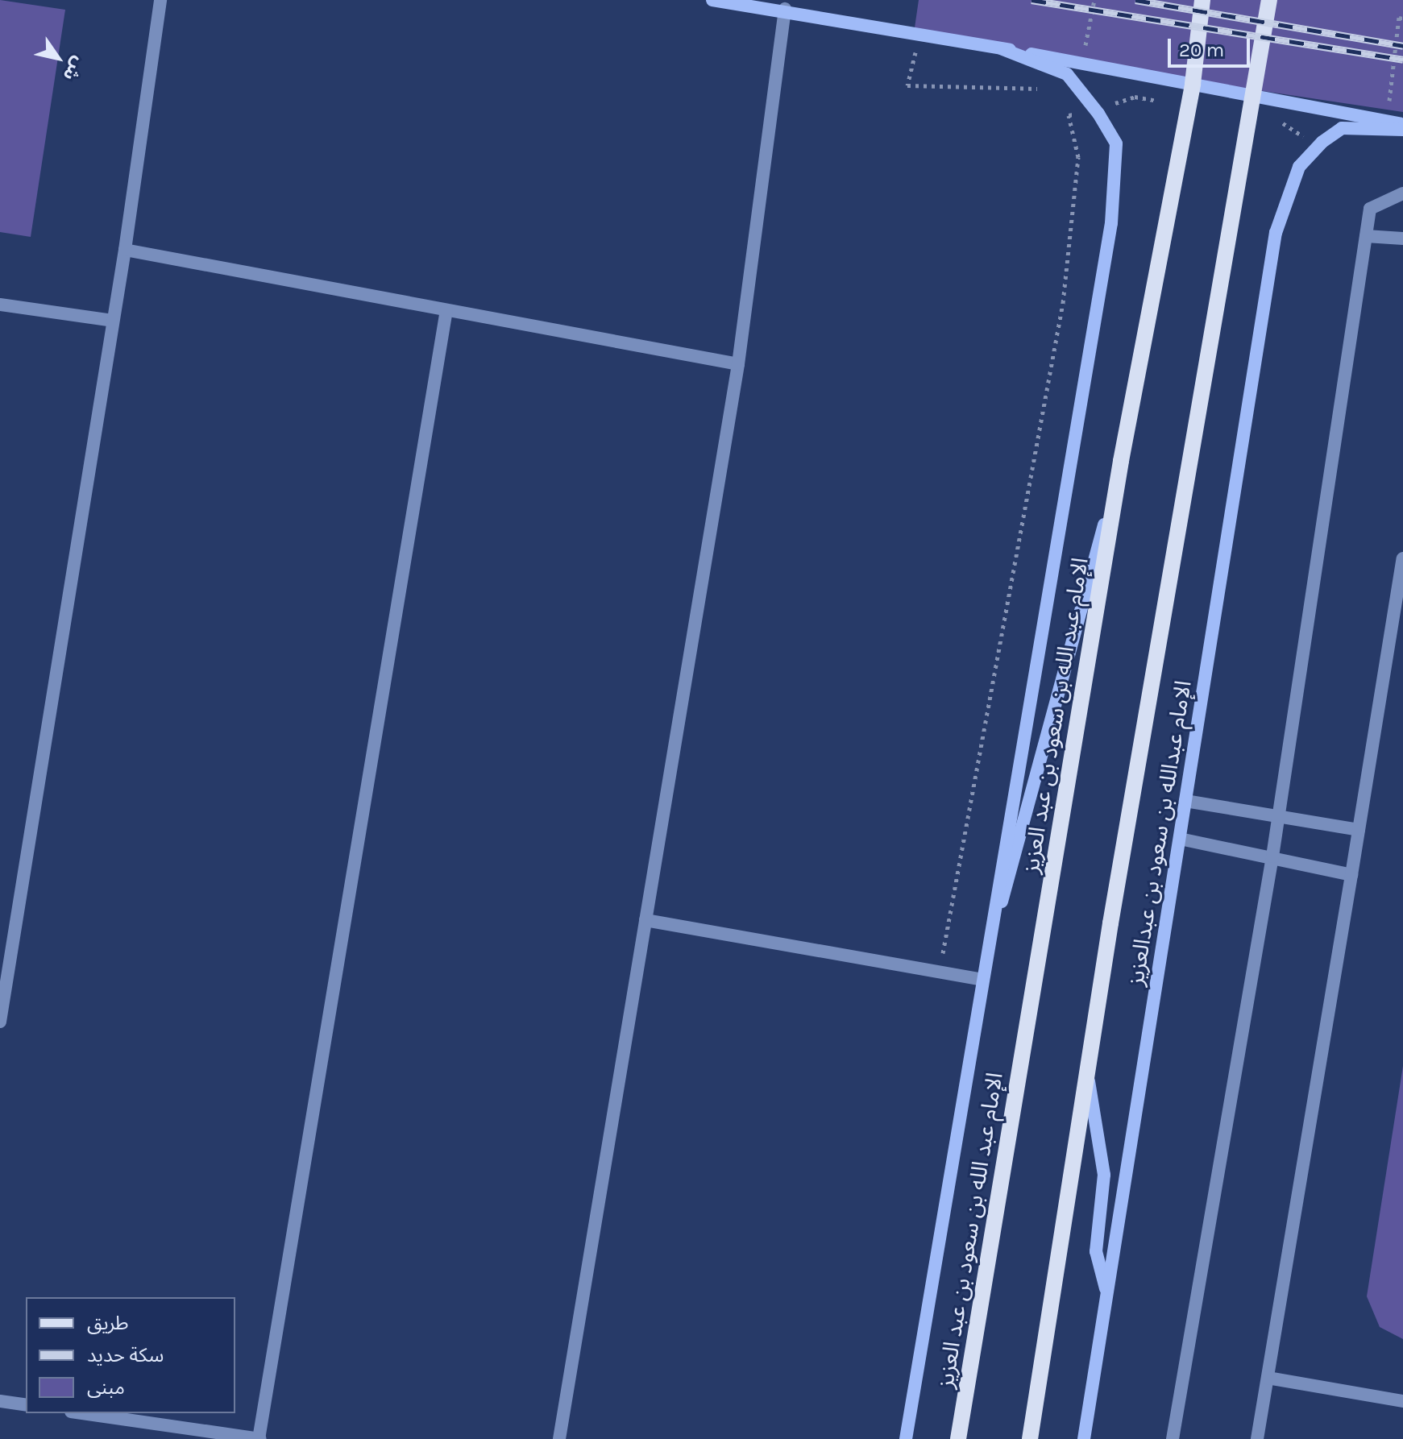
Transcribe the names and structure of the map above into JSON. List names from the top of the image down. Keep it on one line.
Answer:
{"streets":{"main road":["الإمام عبد الله بن سعود بن عبد العزيز"],"street":["الإمام عبدالله بن سعود بن عبدالعزيز"]},"legend":["طريق","سكة حديد","مبنى"],"scale_bar":"20 m","north":"bottom right"}
